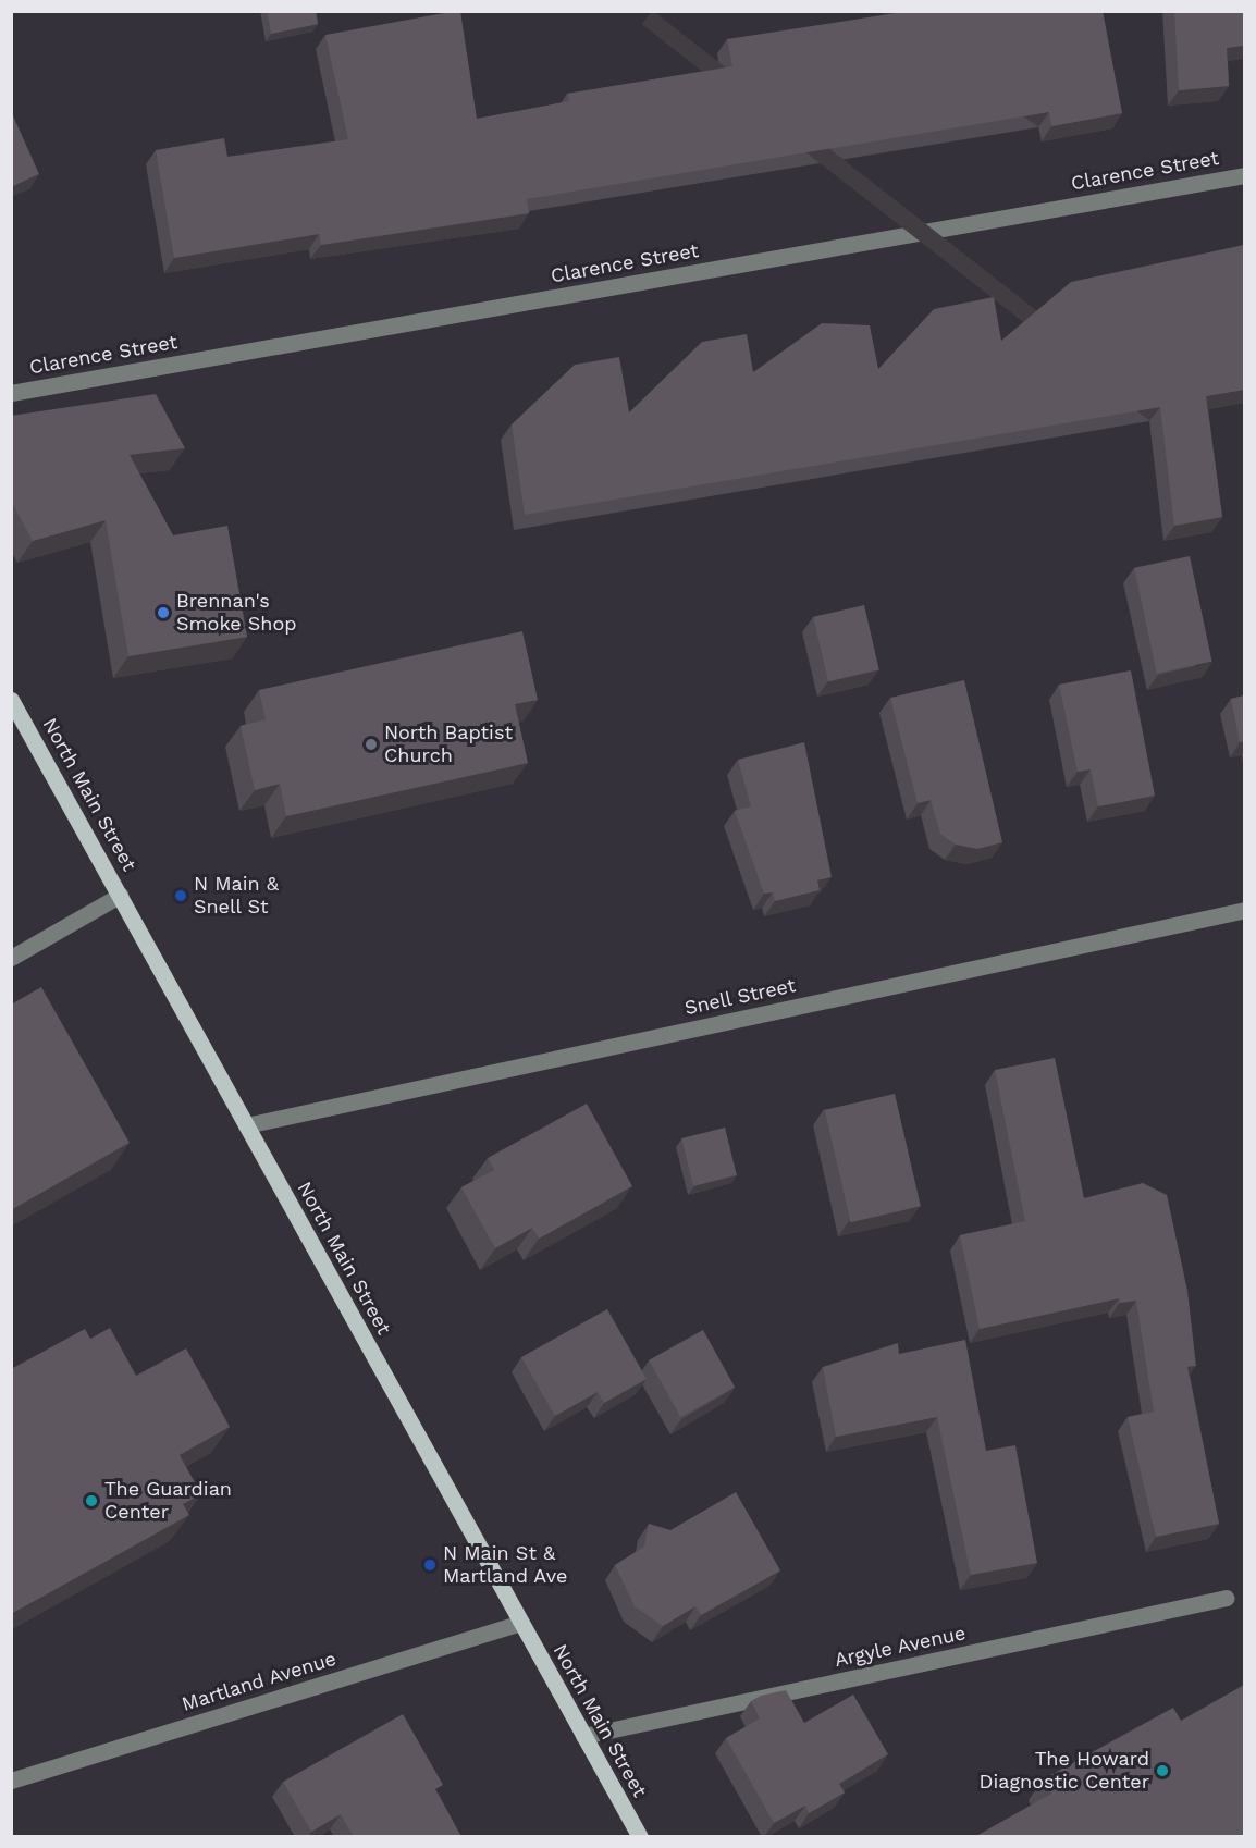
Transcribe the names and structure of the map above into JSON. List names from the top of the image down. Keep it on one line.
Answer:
{"streets":{"main road":["North Main Street"],"street":["Clarence Street","Snell Street","Argyle Avenue","Martland Avenue"]},"crossings":[["North Main Street","Snell Street"],["North Main Street","Argyle Avenue"],["North Main Street","Martland Avenue"]],"places":["Brennan's Smoke Shop","North Baptist Church","N Main & Snell St","The Guardian Center","N Main St & Martland Ave","The Howard Diagnostic Center"]}
